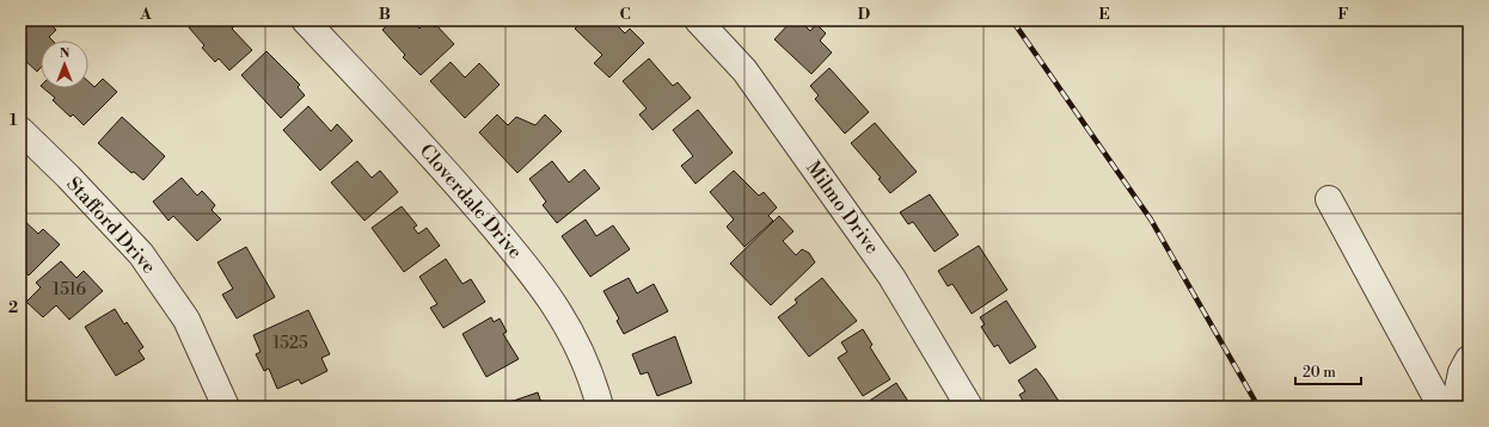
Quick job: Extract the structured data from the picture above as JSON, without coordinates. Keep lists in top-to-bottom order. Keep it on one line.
{"streets":{"street":["Cloverdale Drive","Milmo Drive","Stafford Drive"]},"house_numbers":["1516","1525"],"scale_bar":"20 m","north":"top","grid":{"columns":["A","B","C","D","E","F"],"rows":["1","2"]}}
